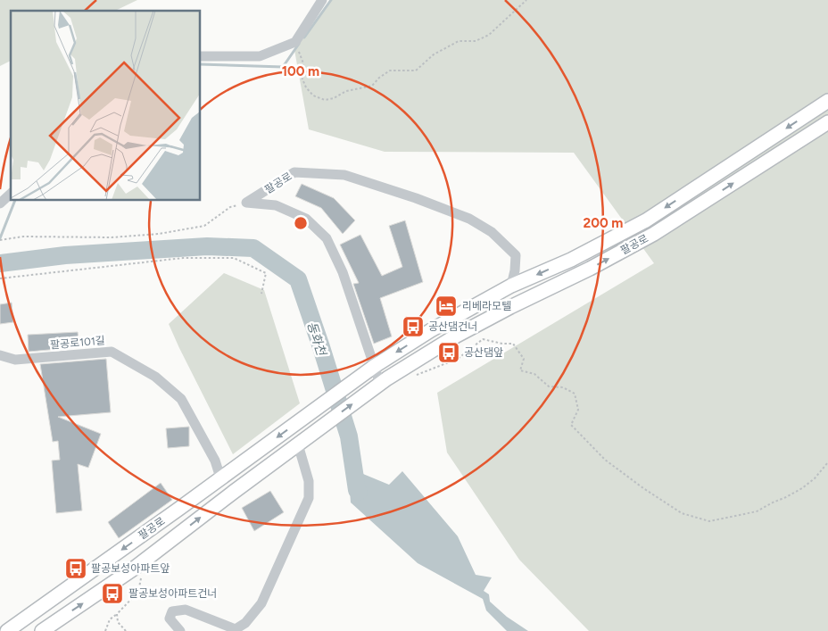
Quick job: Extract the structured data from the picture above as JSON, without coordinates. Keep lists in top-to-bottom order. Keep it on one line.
{"streets":{"main road":["팔공로"],"street":["팔공로101길"]},"crossings":[["팔공로","팔공로101길"]],"water":["동화천"],"places":{"hotel":["리베라모텔"],"bus stop":["공산댐건너","공산댐앞","팔공보성아파트앞","팔공보성아파트건너"]},"rings":["100 m","200 m"]}
